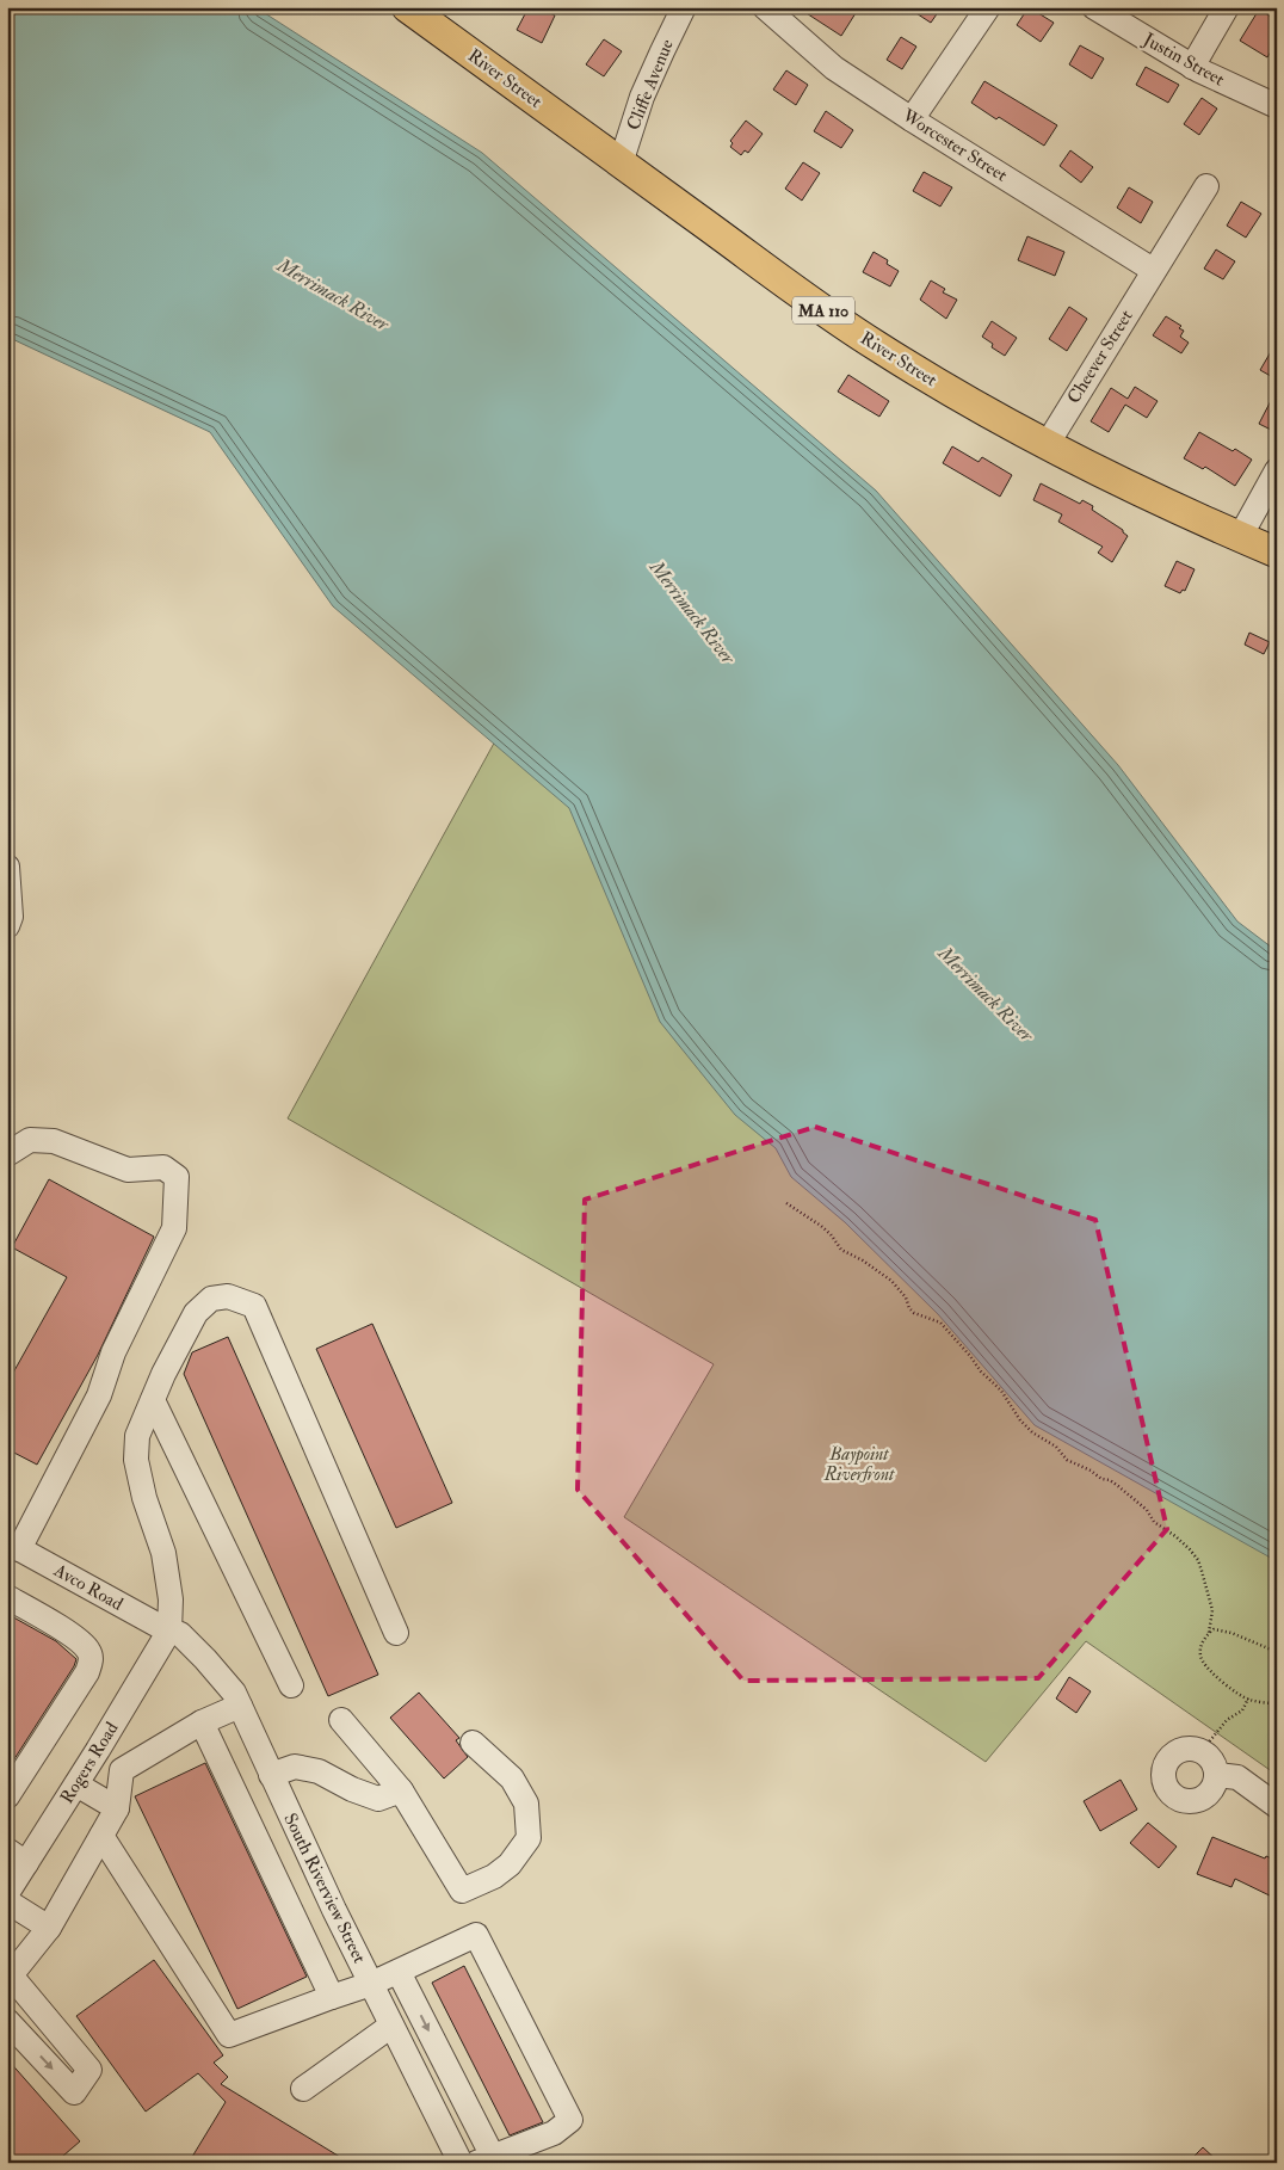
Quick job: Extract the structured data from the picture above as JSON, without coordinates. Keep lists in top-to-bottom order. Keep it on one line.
{"streets":{"main road":["River Street","MA 110"],"street":["Justin Street","Cliffe Avenue","Worcester Street","Cheever Street","Avco Road","Rogers Road","South Riverview Street"]},"crossings":[["River Street","Cliffe Avenue"],["River Street","Cheever Street"],["Worcester Street","Cheever Street"],["Avco Road","Rogers Road"],["Avco Road","South Riverview Street"],["Rogers Road","South Riverview Street"]],"water":["Merrimack River"],"parks":["Baypoint Riverfront"]}
